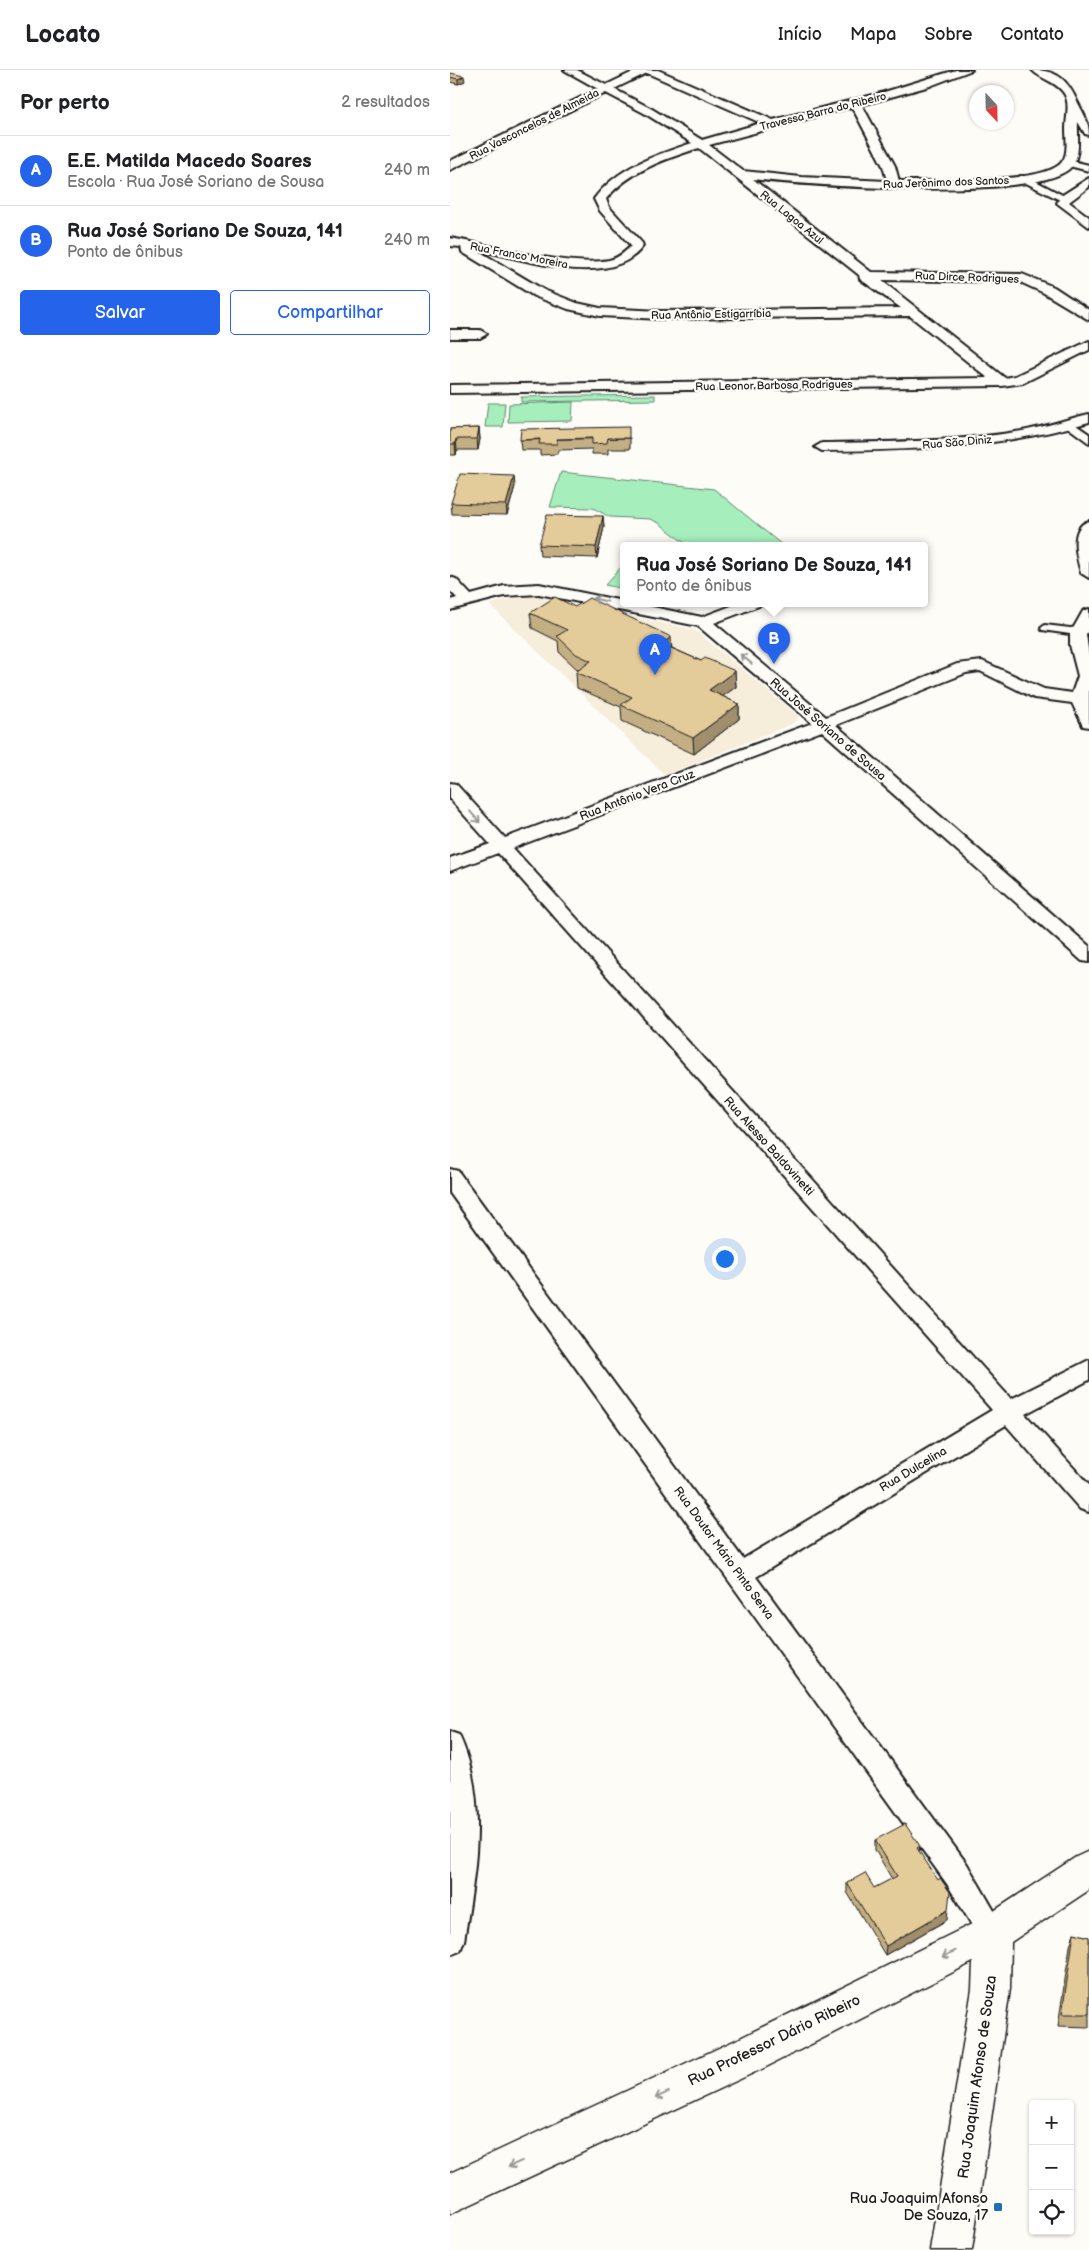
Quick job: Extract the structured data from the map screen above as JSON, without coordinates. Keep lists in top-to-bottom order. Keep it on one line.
{"streets":{"street":["Travessa Barra do Ribeiro","Rua Vasconcelos de Almeida","Rua Jerônimo dos Santos","Rua Lagoa Azul","Rua Franco Moreira","Rua Dirce Rodrigues","Rua Antônio Estigarríbia","Rua Leonor Barbosa Rodrigues","Rua São Diniz","Rua José Soriano de Sousa","Rua Antônio Vera Cruz","Rua Alesso Baldovinetti","Rua Dulcelina","Rua Doutor Mário Pinto Serva","Rua Professor Dário Ribeiro","Rua Joaquim Afonso de Souza"]},"crossings":[["Travessa Barra do Ribeiro","Rua Lagoa Azul"],["Travessa Barra do Ribeiro","Rua Franco Moreira"],["Rua Vasconcelos de Almeida","Rua Lagoa Azul"],["Rua Jerônimo dos Santos","Rua Lagoa Azul"],["Rua Lagoa Azul","Rua Dirce Rodrigues"],["Rua Lagoa Azul","Rua Antônio Estigarríbia"],["Rua Lagoa Azul","Rua Leonor Barbosa Rodrigues"],["Rua Franco Moreira","Rua Antônio Estigarríbia"],["Rua José Soriano de Sousa","Rua Antônio Vera Cruz"],["Rua Antônio Vera Cruz","Rua Alesso Baldovinetti"],["Rua Alesso Baldovinetti","Rua Dulcelina"],["Rua Dulcelina","Rua Doutor Mário Pinto Serva"],["Rua Doutor Mário Pinto Serva","Rua Professor Dário Ribeiro"],["Rua Doutor Mário Pinto Serva","Rua Joaquim Afonso de Souza"],["Rua Professor Dário Ribeiro","Rua Joaquim Afonso de Souza"]],"one_way":["Rua José Soriano de Sousa","Rua Professor Dário Ribeiro"],"places":{"transit":["Rua Joaquim Afonso De Souza, 17"]},"north":"bottom","page":{"header":"Locato","nav":["Início","Mapa","Sobre","Contato"],"heading":["Por perto","2 resultados"],"list":[{"mark":"A","name":"E.E. Matilda Macedo Soares","note":"Escola · Rua José Soriano de Sousa","value":"240 m"},{"mark":"B","name":"Rua José Soriano De Souza, 141","note":"Ponto de ônibus","value":"240 m"}],"buttons":["Salvar","Compartilhar"],"popup":["Rua José Soriano De Souza, 141","Ponto de ônibus"],"pins":["B","A"],"map_buttons":["+","−"]}}
